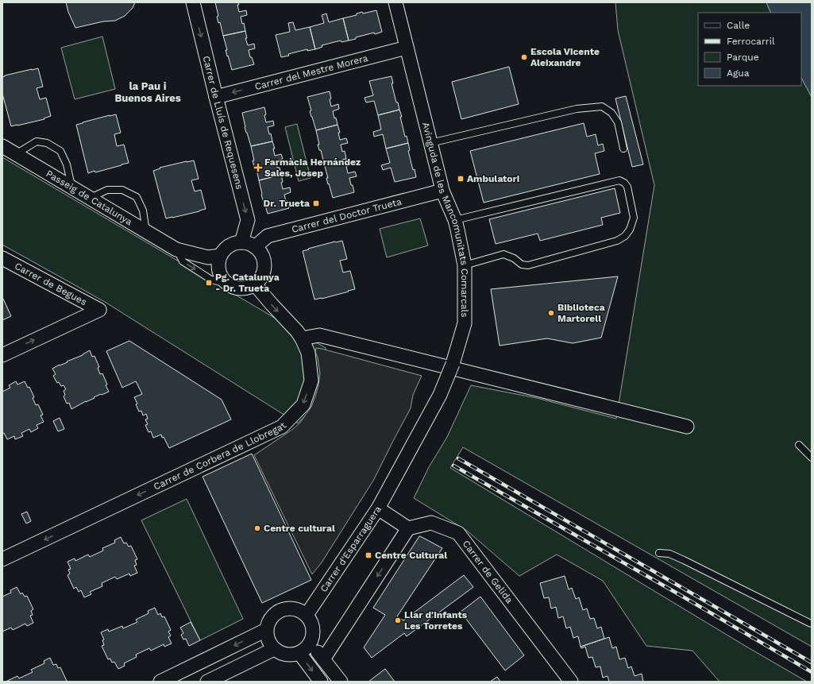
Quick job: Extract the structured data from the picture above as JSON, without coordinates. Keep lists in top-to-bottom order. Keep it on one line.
{"streets":{"street":["Carrer del Mestre Morera","Carrer de Lluís de Requesens","Passeig de Catalunya","Carrer del Doctor Trueta","Avinguda de les Mancomunitats Comarcals","Carrer de Begues","Carrer de Corbera de Llobregat","Carrer d'Esparraguera","Carrer de Gelida"]},"crossings":[["Carrer del Mestre Morera","Carrer de Lluís de Requesens"],["Carrer del Mestre Morera","Avinguda de les Mancomunitats Comarcals"],["Carrer de Lluís de Requesens","Passeig de Catalunya"],["Carrer de Lluís de Requesens","Carrer del Doctor Trueta"],["Carrer de Lluís de Requesens","Carrer de Corbera de Llobregat"],["Passeig de Catalunya","Carrer del Doctor Trueta"],["Passeig de Catalunya","Carrer de Corbera de Llobregat"],["Carrer del Doctor Trueta","Avinguda de les Mancomunitats Comarcals"],["Carrer del Doctor Trueta","Carrer de Corbera de Llobregat"],["Avinguda de les Mancomunitats Comarcals","Carrer d'Esparraguera"]],"one_way":["Carrer del Mestre Morera","Carrer de Lluís de Requesens"],"districts":["la Pau i Buenos Aires"],"places":{"other":["Escola Vicente Aleixandre","Biblioteca Martorell","Centre cultural","Llar d'infants Les Torretes"],"health":["Farmàcia Hernández Sales, Josep"],"transit":["Ambulatori","Dr. Trueta","Pg. Catalunya - Dr. Trueta","Centre Cultural"]},"legend":["Calle","Ferrocarril","Parque","Agua"]}
